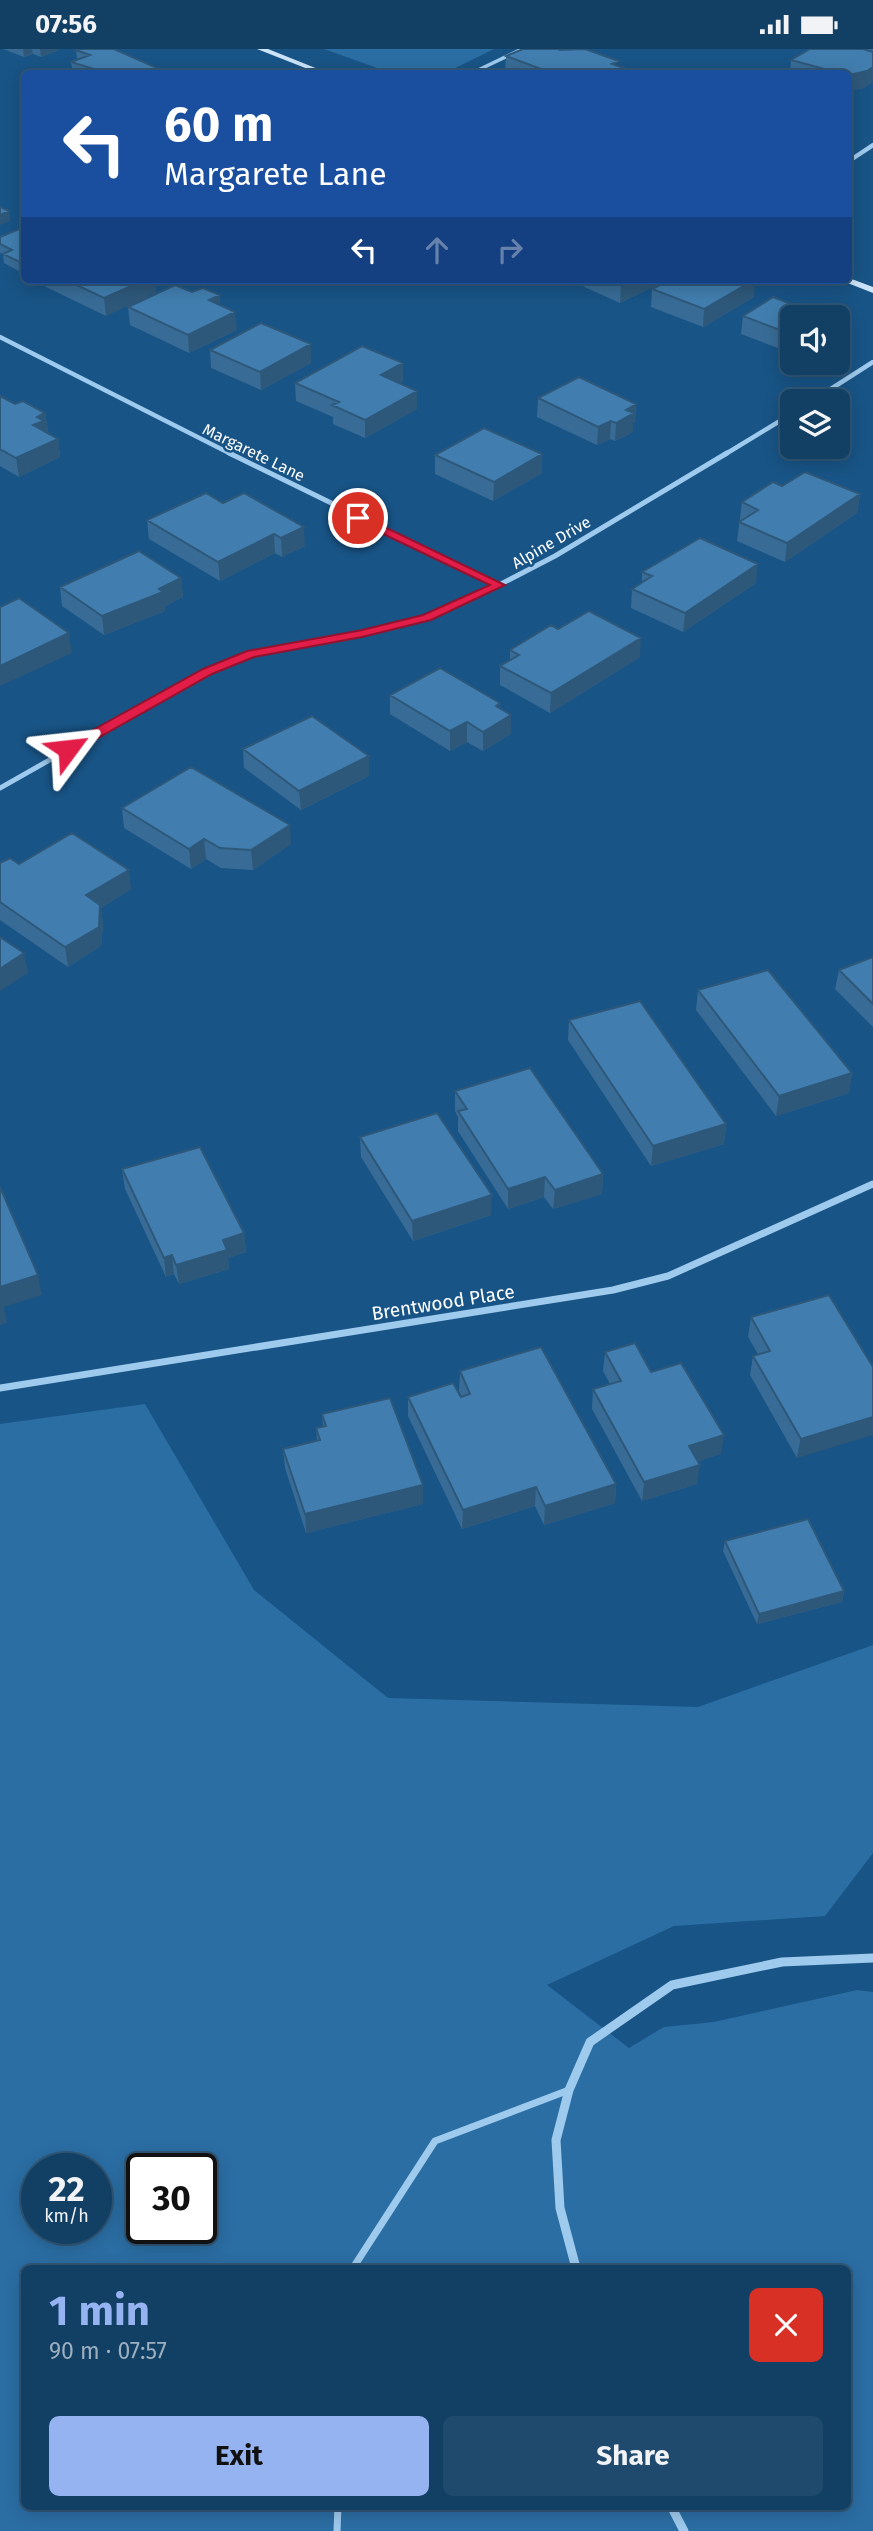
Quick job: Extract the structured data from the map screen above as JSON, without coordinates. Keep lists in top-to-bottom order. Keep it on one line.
{"streets":{"street":["Margarete Lane","Alpine Drive","Brentwood Place"]},"crossings":[["Margarete Lane","Alpine Drive"]],"page":{"status":"07:56","turn":["60 m","Margarete Lane"],"speed":"22 km/h","limit":"30","heading":["1 min","90 m · 07:57"],"buttons":["Exit","Share"]}}
